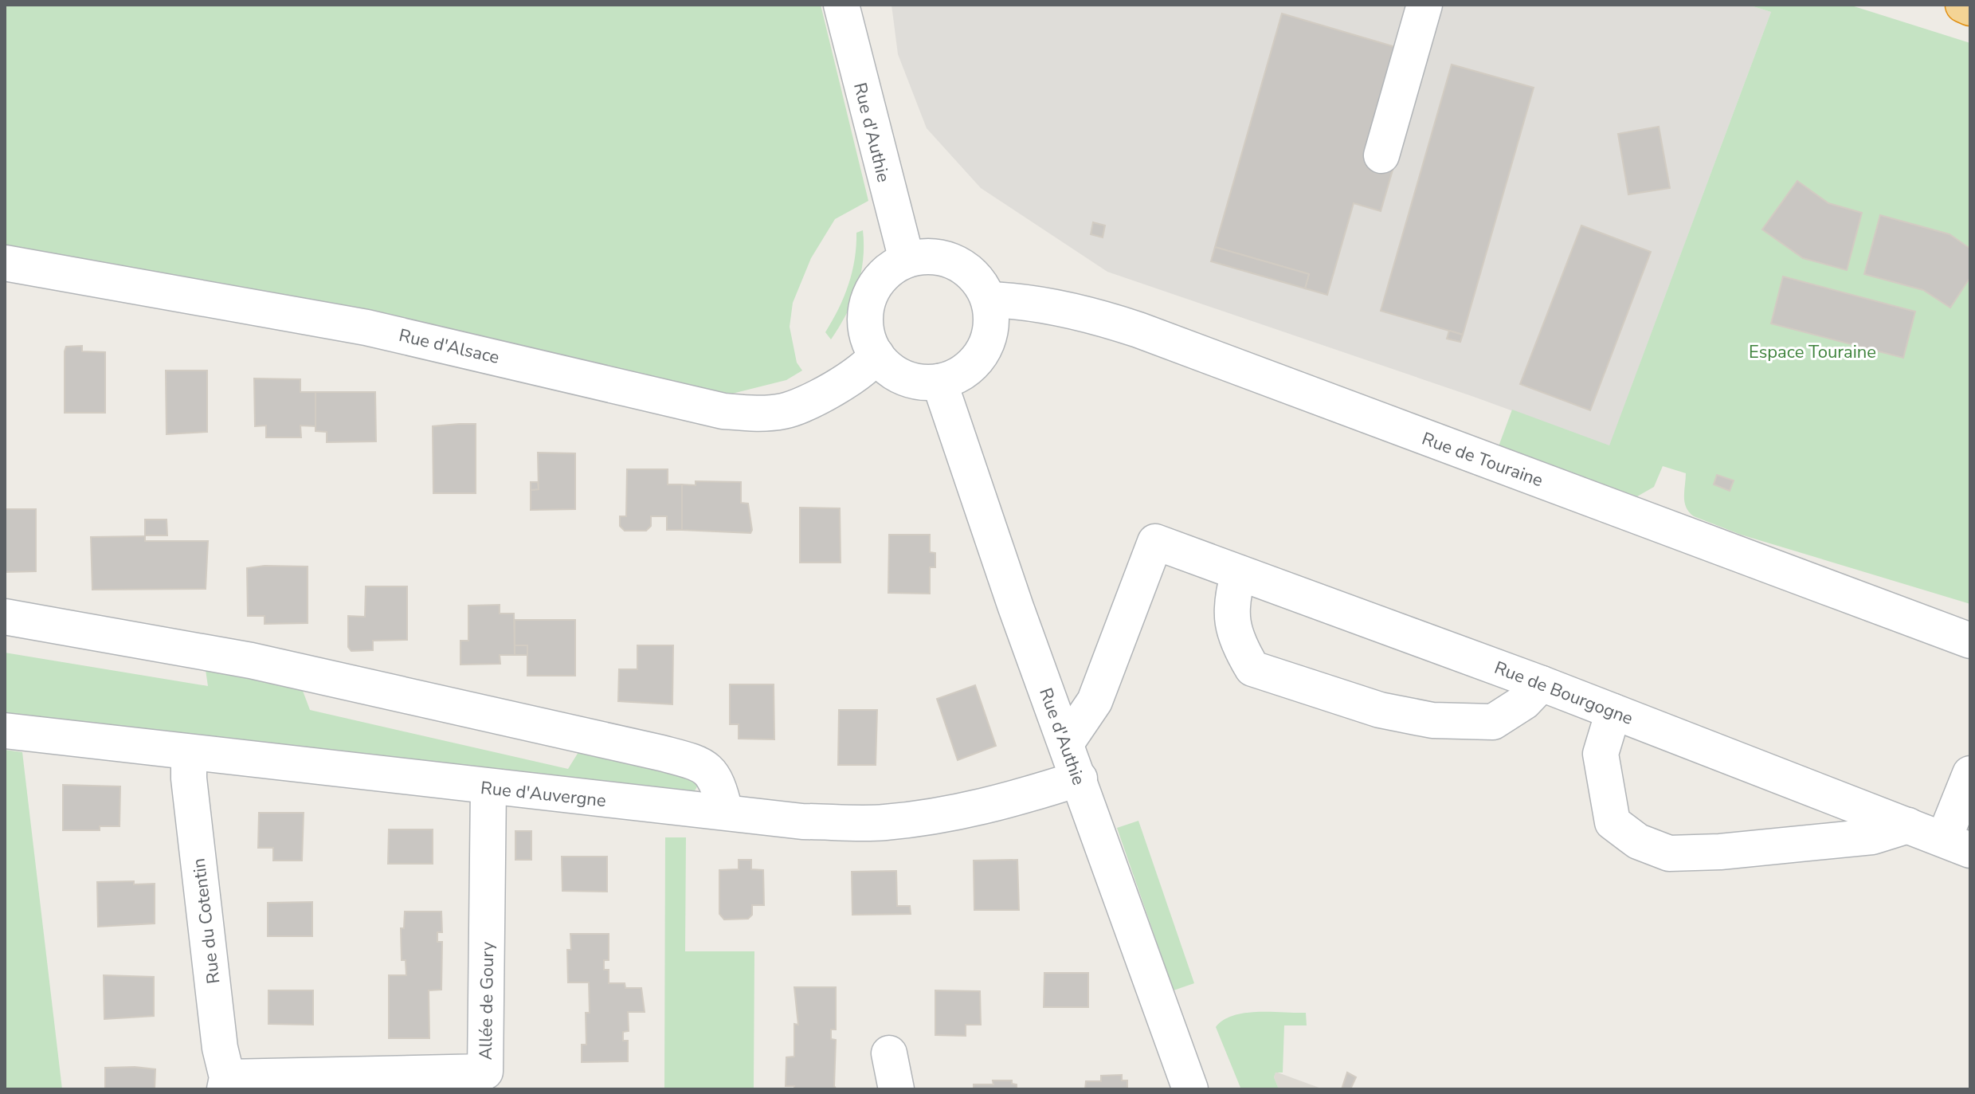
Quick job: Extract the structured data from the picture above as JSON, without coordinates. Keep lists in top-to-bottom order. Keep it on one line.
{"streets":{"street":["Rue d'Authie","Rue d'Alsace","Rue de Touraine","Rue de Bourgogne","Rue d'Auvergne","Rue du Cotentin","Allée de Goury"]},"crossings":[["Rue d'Authie","Rue d'Alsace"],["Rue d'Authie","Rue de Touraine"],["Rue d'Authie","Rue de Bourgogne"],["Rue d'Authie","Rue d'Auvergne"],["Rue d'Alsace","Rue de Touraine"],["Rue d'Auvergne","Rue du Cotentin"],["Rue d'Auvergne","Allée de Goury"],["Rue du Cotentin","Allée de Goury"]],"parks":["Espace Touraine"]}
